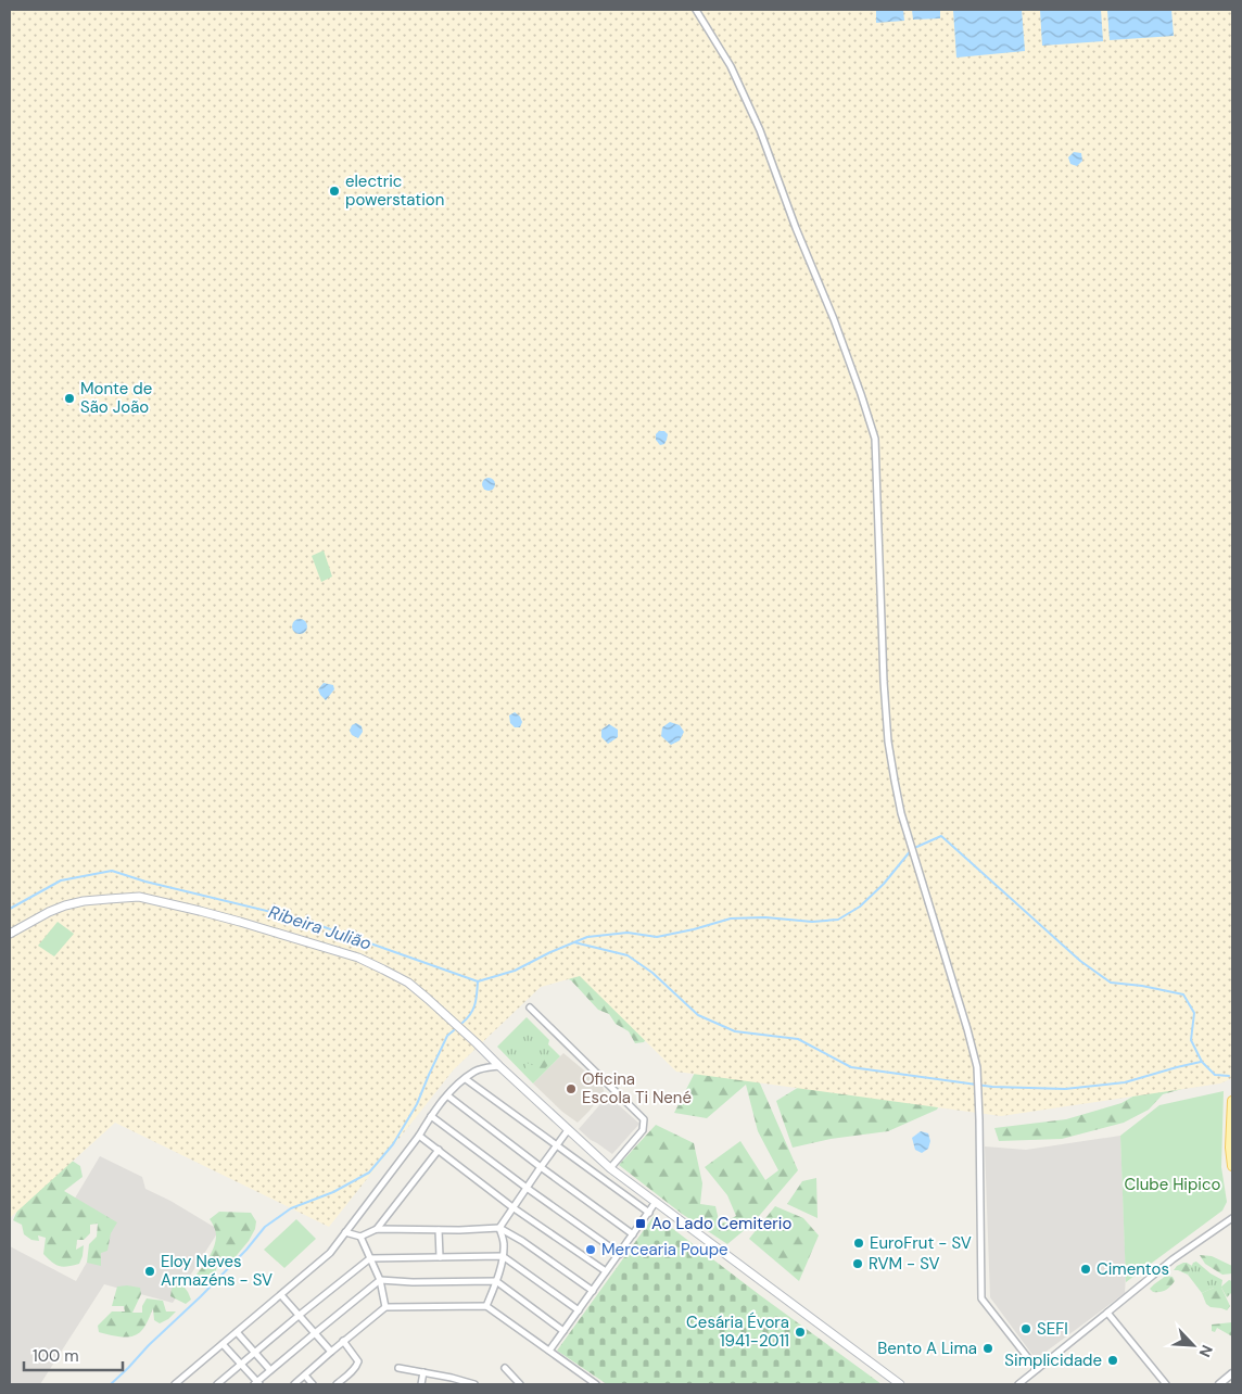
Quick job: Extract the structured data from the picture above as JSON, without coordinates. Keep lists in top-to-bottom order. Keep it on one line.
{"water":["Ribeira Julião"],"parks":["Clube Hipico"],"places":{"other":["electric powerstation","Monte de São João","Oficina Escola Ti Nené","EuroFrut - SV","Mercearia Poupe","RVM - SV","Cimentos","Eloy Neves Armazéns - SV","SEFI","Cesária Évora 1941-2011","Bento A Lima","Simplicidade"],"transit":["Ao Lado Cemiterio"]},"scale_bar":"100 m","north":"bottom right"}
